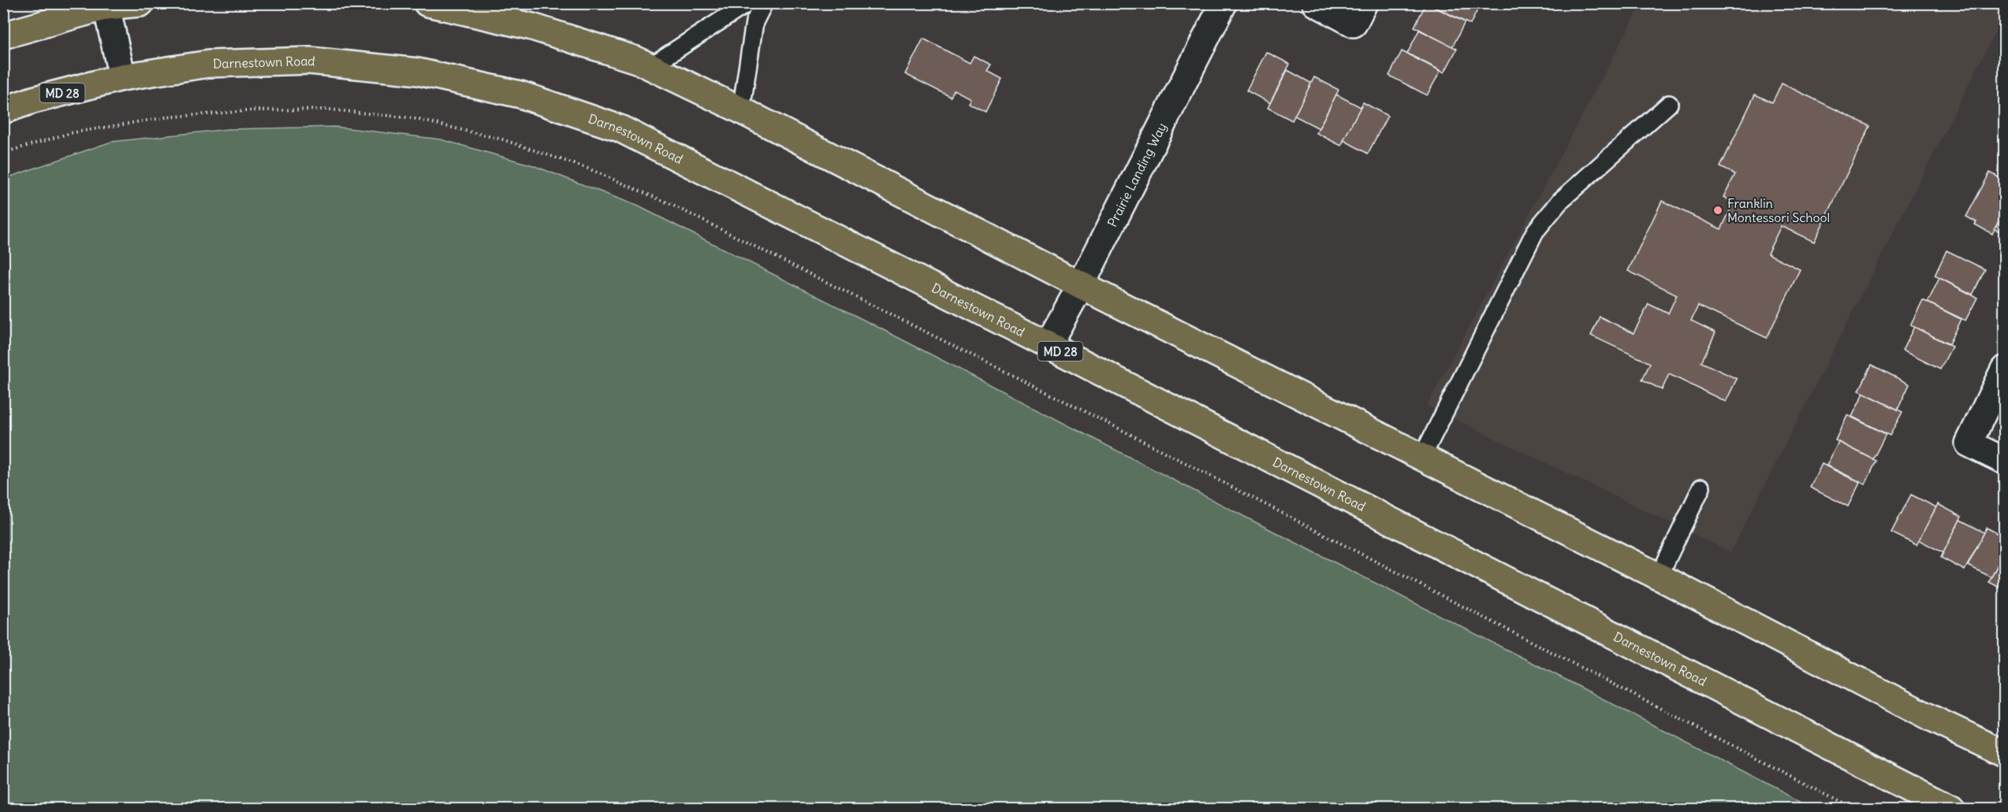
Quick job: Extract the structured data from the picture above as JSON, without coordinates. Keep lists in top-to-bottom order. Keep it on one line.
{"streets":{"main road":["Darnestown Road","MD 28"],"street":["Prairie Landing Way"]},"crossings":[["Darnestown Road","MD 28"],["Darnestown Road","Prairie Landing Way"]],"places":["Franklin Montessori School"]}
